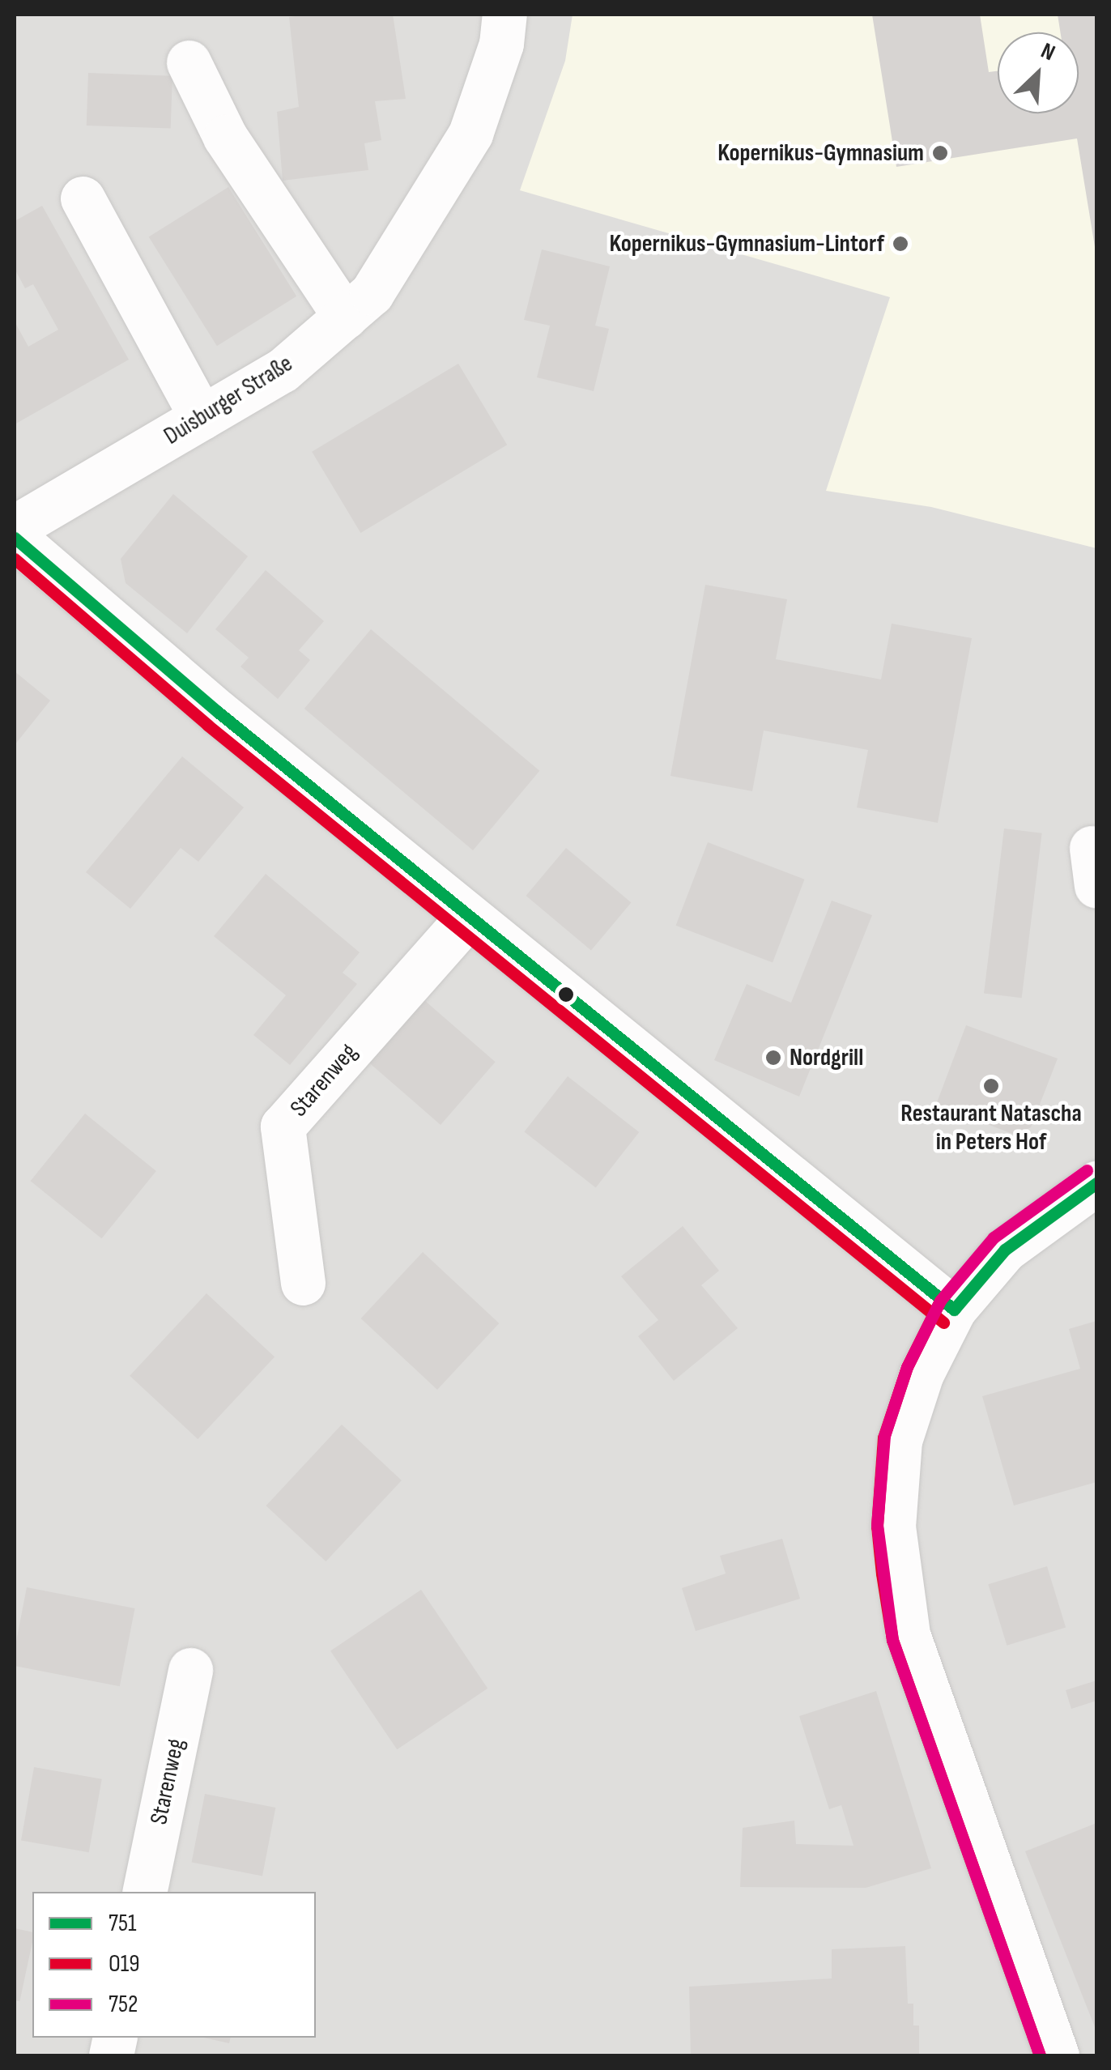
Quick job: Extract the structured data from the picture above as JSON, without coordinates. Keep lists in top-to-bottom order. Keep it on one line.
{"streets":{"street":["Duisburger Straße","Starenweg"]},"places":["Kopernikus-Gymnasium","Kopernikus-Gymnasium-Lintorf","Nordgrill","Restaurant Natascha in Peters Hof"],"lines":["transit line 751","transit line O19","transit line 752"],"legend":["751","O19","752"],"north":"top right"}
